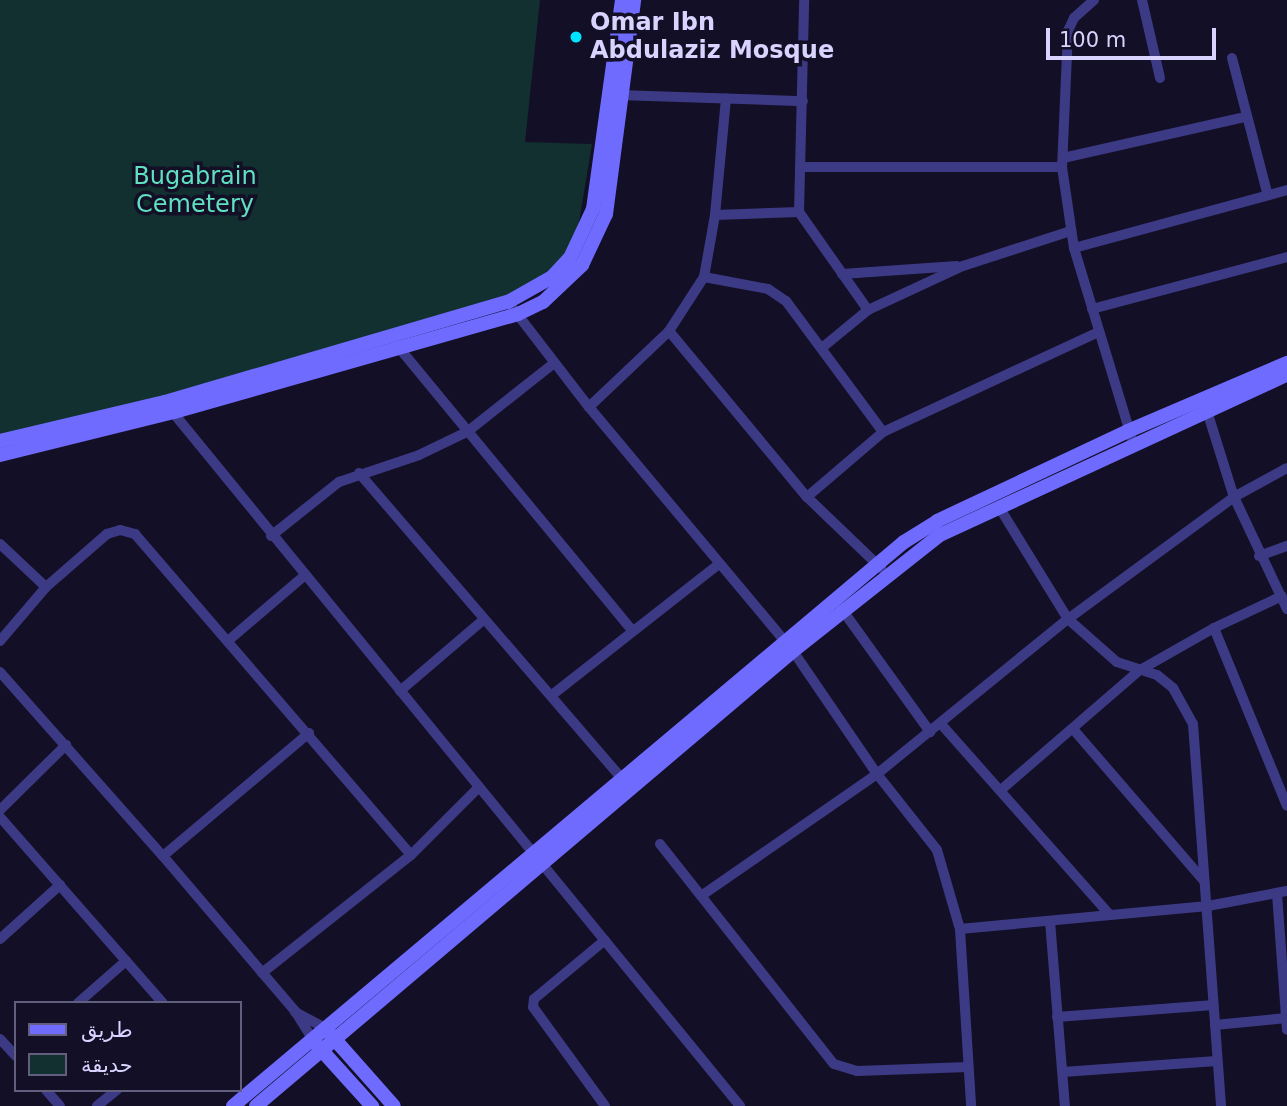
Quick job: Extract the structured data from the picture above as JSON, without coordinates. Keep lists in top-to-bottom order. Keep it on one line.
{"parks":["Bugabrain Cemetery"],"places":["Omar Ibn Abdulaziz Mosque"],"legend":["طريق","حديقة"],"scale_bar":"100 m"}
